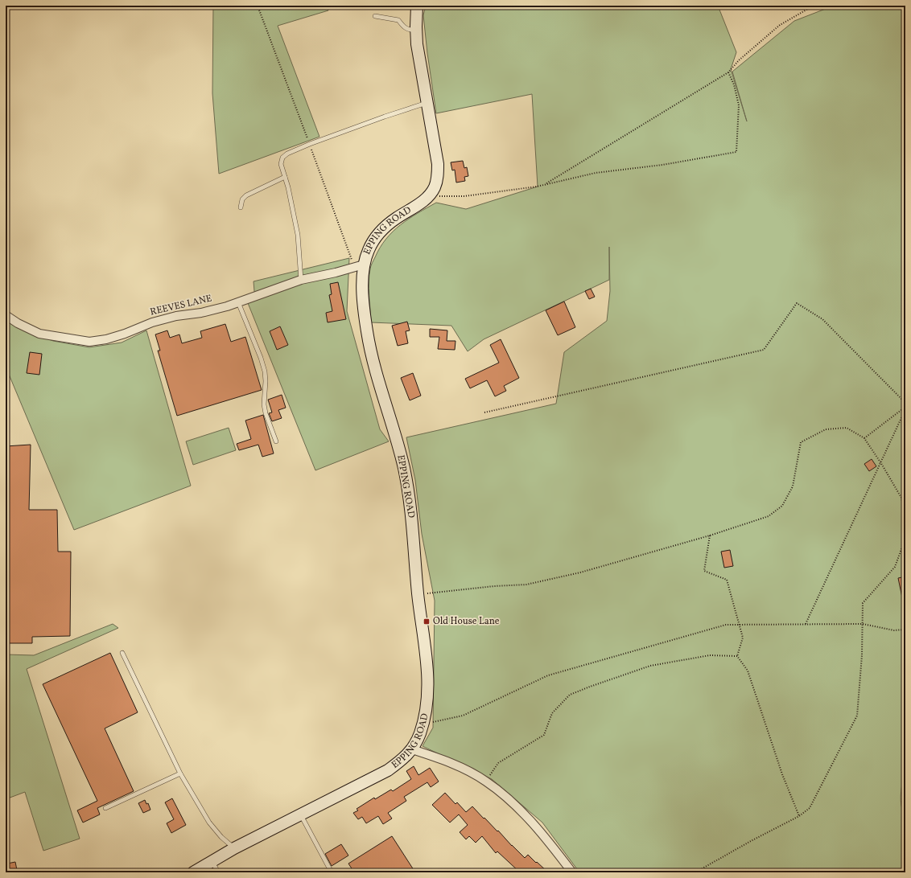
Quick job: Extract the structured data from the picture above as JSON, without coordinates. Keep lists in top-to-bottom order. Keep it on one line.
{"streets":{"main road":["EPPING ROAD"],"street":["REEVES LANE"]},"crossings":[["EPPING ROAD","REEVES LANE"]],"places":{"transit":["Old House Lane"]}}
